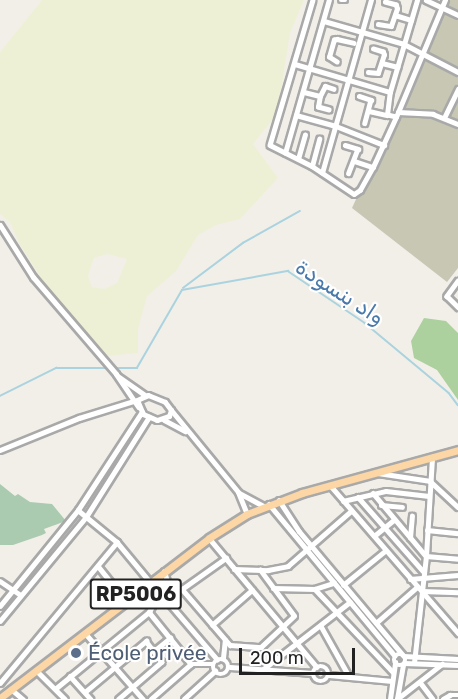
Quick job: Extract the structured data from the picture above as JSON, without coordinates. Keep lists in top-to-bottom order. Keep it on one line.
{"streets":{"main road":["RP5006"]},"water":["واد بنسودة"],"places":["École privée"],"scale_bar":"200 m"}
